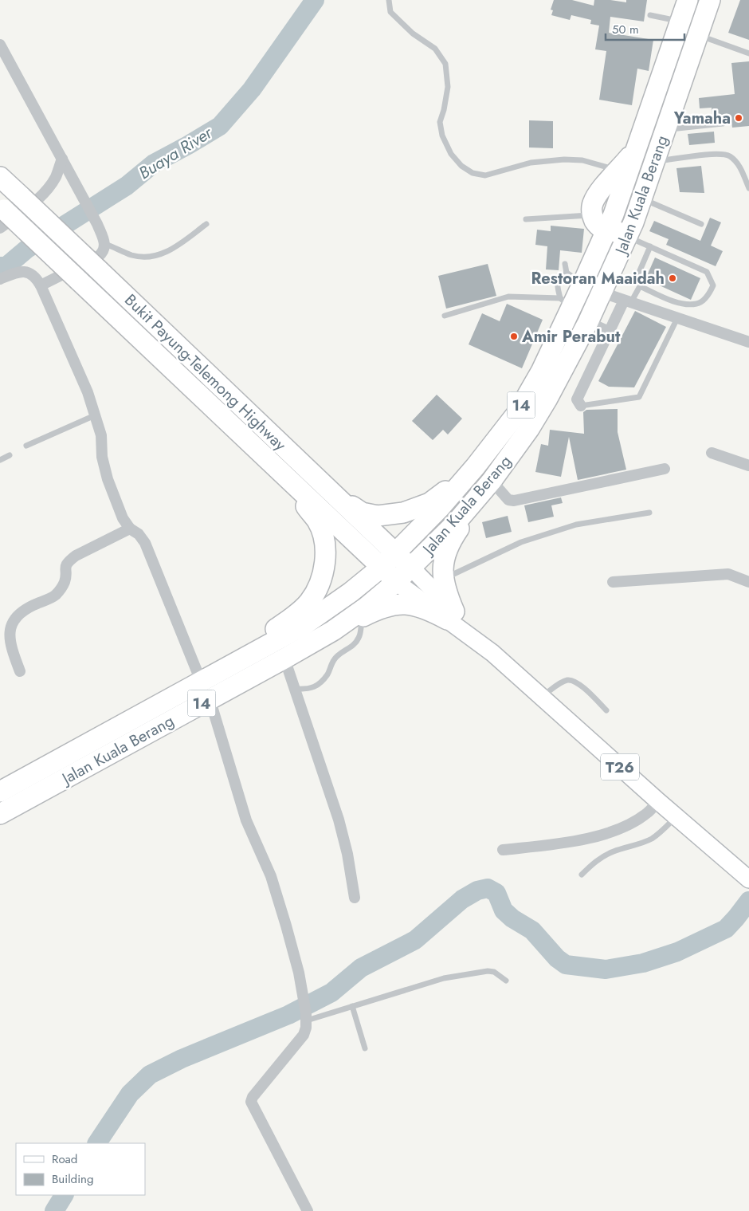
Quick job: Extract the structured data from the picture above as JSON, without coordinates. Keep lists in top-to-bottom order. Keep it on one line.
{"streets":{"highway":["Jalan Kuala Berang","Bukit Payung-Telemong Highway","14"],"main road":["T26"]},"crossings":[["Jalan Kuala Berang","Bukit Payung-Telemong Highway"]],"water":["Buaya River"],"places":["Yamaha","Restoran Maaidah","Amir Perabut"],"legend":["Road","Building"],"scale_bar":"50 m"}
